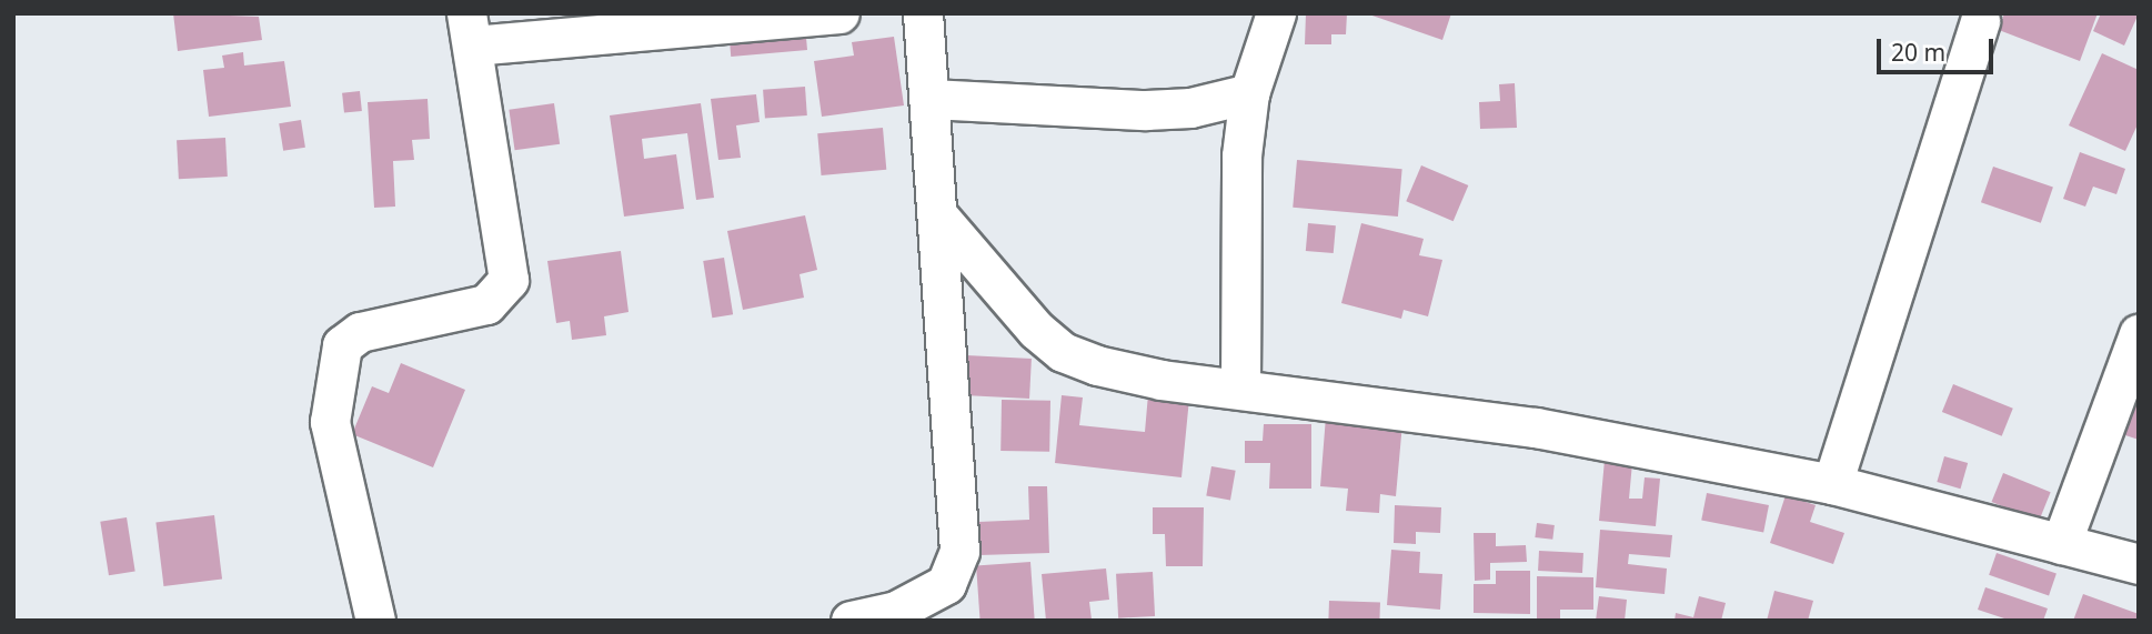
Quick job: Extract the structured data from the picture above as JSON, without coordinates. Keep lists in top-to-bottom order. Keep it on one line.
{"scale_bar":"20 m"}
